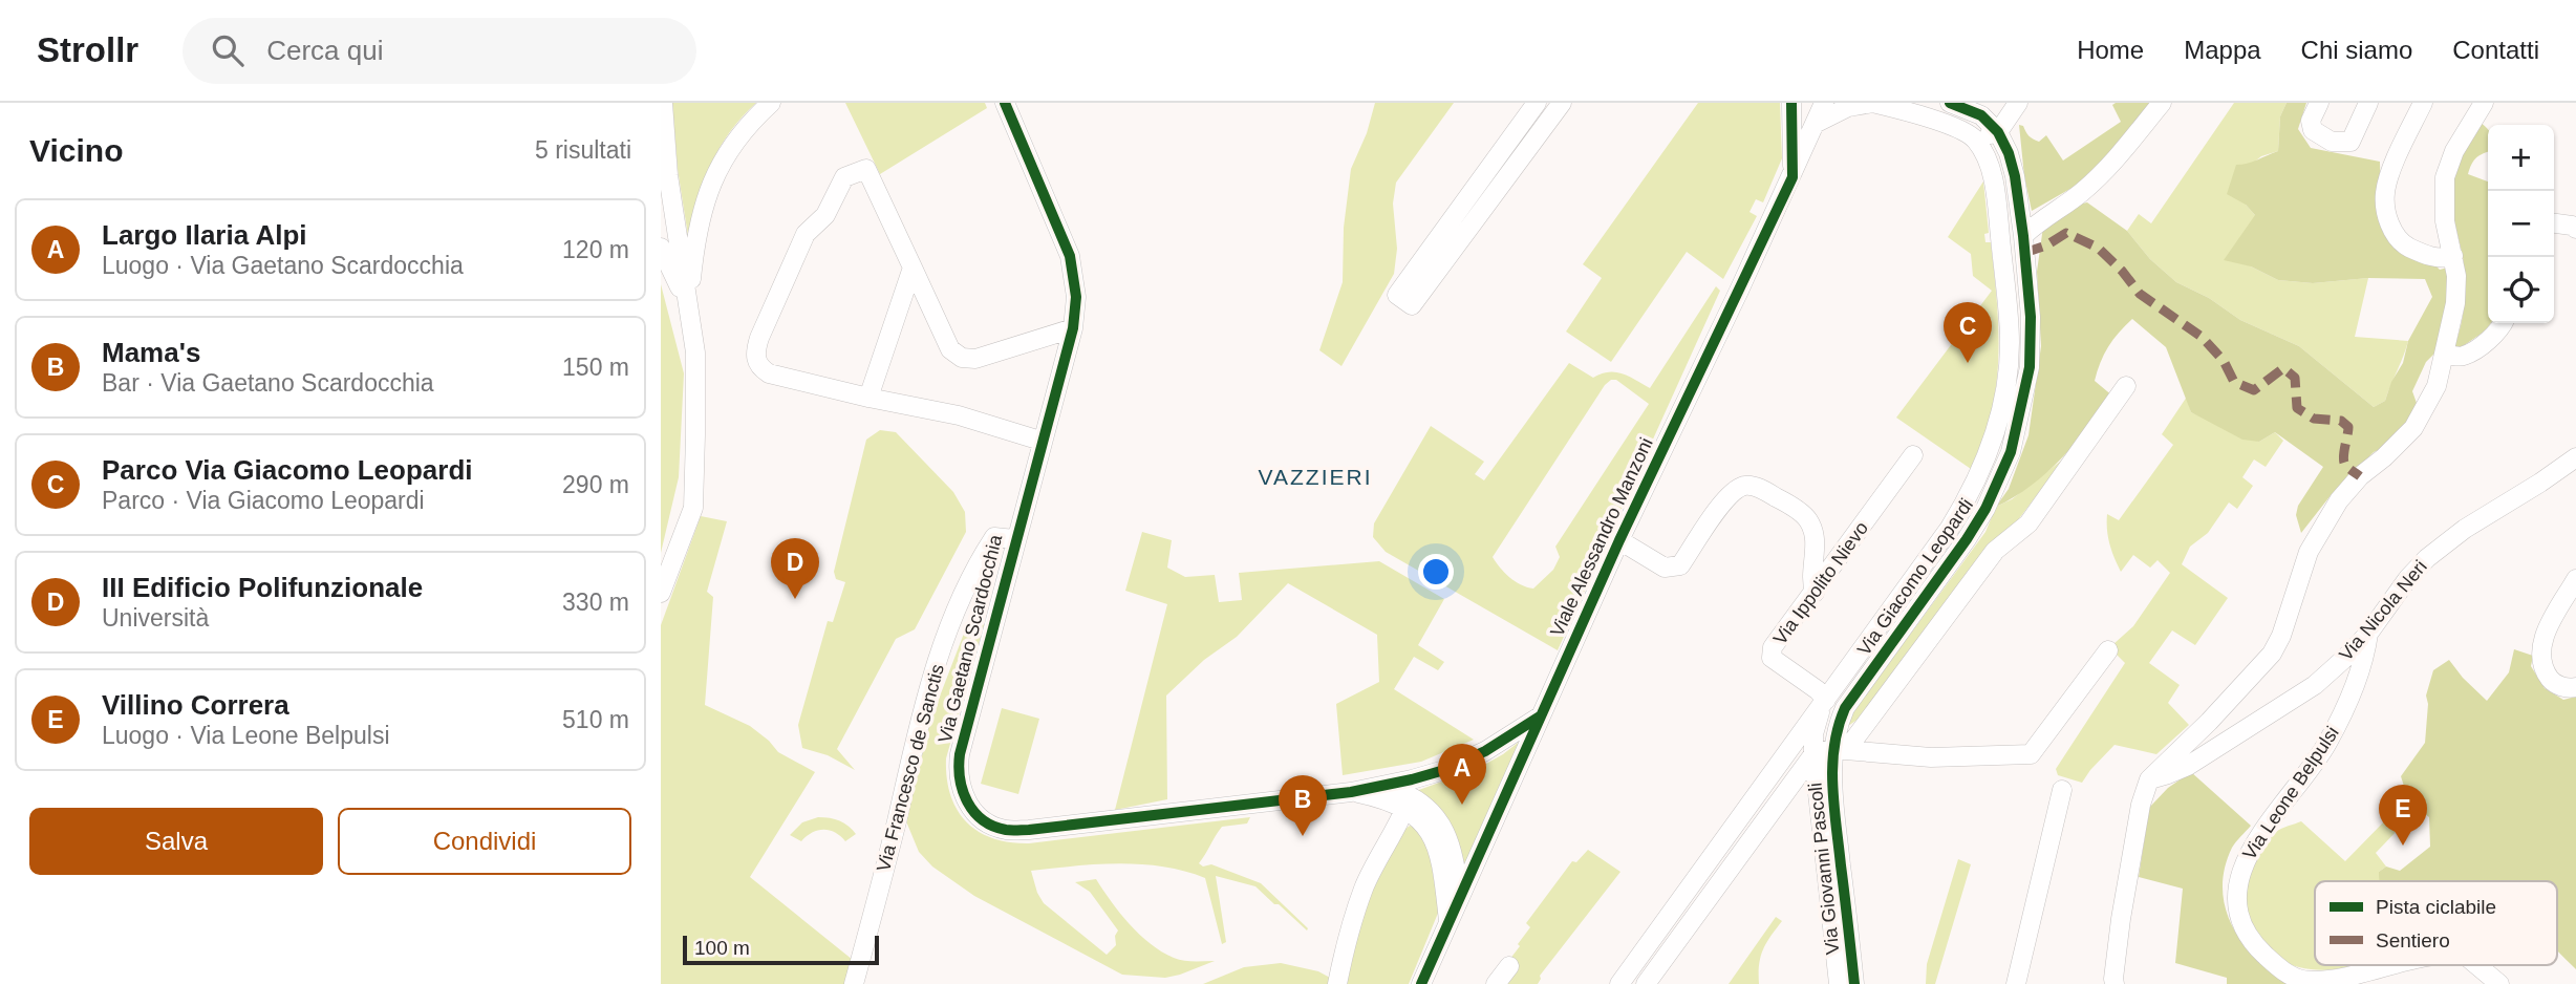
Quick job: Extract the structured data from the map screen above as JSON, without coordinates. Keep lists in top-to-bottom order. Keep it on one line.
{"streets":{"street":["Viale Alessandro Manzoni","Via Giacomo Leopardi","Via Ippolito Nievo","Via Nicola Neri","Via Gaetano Scardocchia","Via Francesco de Sanctis","Via Leone Belpulsi","Via Giovanni Pascoli"]},"crossings":[["Viale Alessandro Manzoni","Via Gaetano Scardocchia"],["Via Giacomo Leopardi","Via Ippolito Nievo"],["Via Giacomo Leopardi","Via Giovanni Pascoli"],["Via Nicola Neri","Via Leone Belpulsi"],["Via Gaetano Scardocchia","Via Francesco de Sanctis"]],"districts":["VAZZIERI"],"legend":["Pista ciclabile","Sentiero"],"scale_bar":"100 m","page":{"header":"Strollr","search":"Cerca qui","nav":["Home","Mappa","Chi siamo","Contatti"],"heading":["Vicino","5 risultati"],"map_buttons":["+","−"],"list":[{"mark":"A","name":"Largo Ilaria Alpi","note":"Luogo · Via Gaetano Scardocchia","value":"120 m"},{"mark":"B","name":"Mama's","note":"Bar · Via Gaetano Scardocchia","value":"150 m"},{"mark":"C","name":"Parco Via Giacomo Leopardi","note":"Parco · Via Giacomo Leopardi","value":"290 m"},{"mark":"D","name":"III Edificio Polifunzionale","note":"Università","value":"330 m"},{"mark":"E","name":"Villino Correra","note":"Luogo · Via Leone Belpulsi","value":"510 m"}],"pins":["C","D","A","B","E"],"buttons":["Salva","Condividi"],"scale":"100 m"}}
